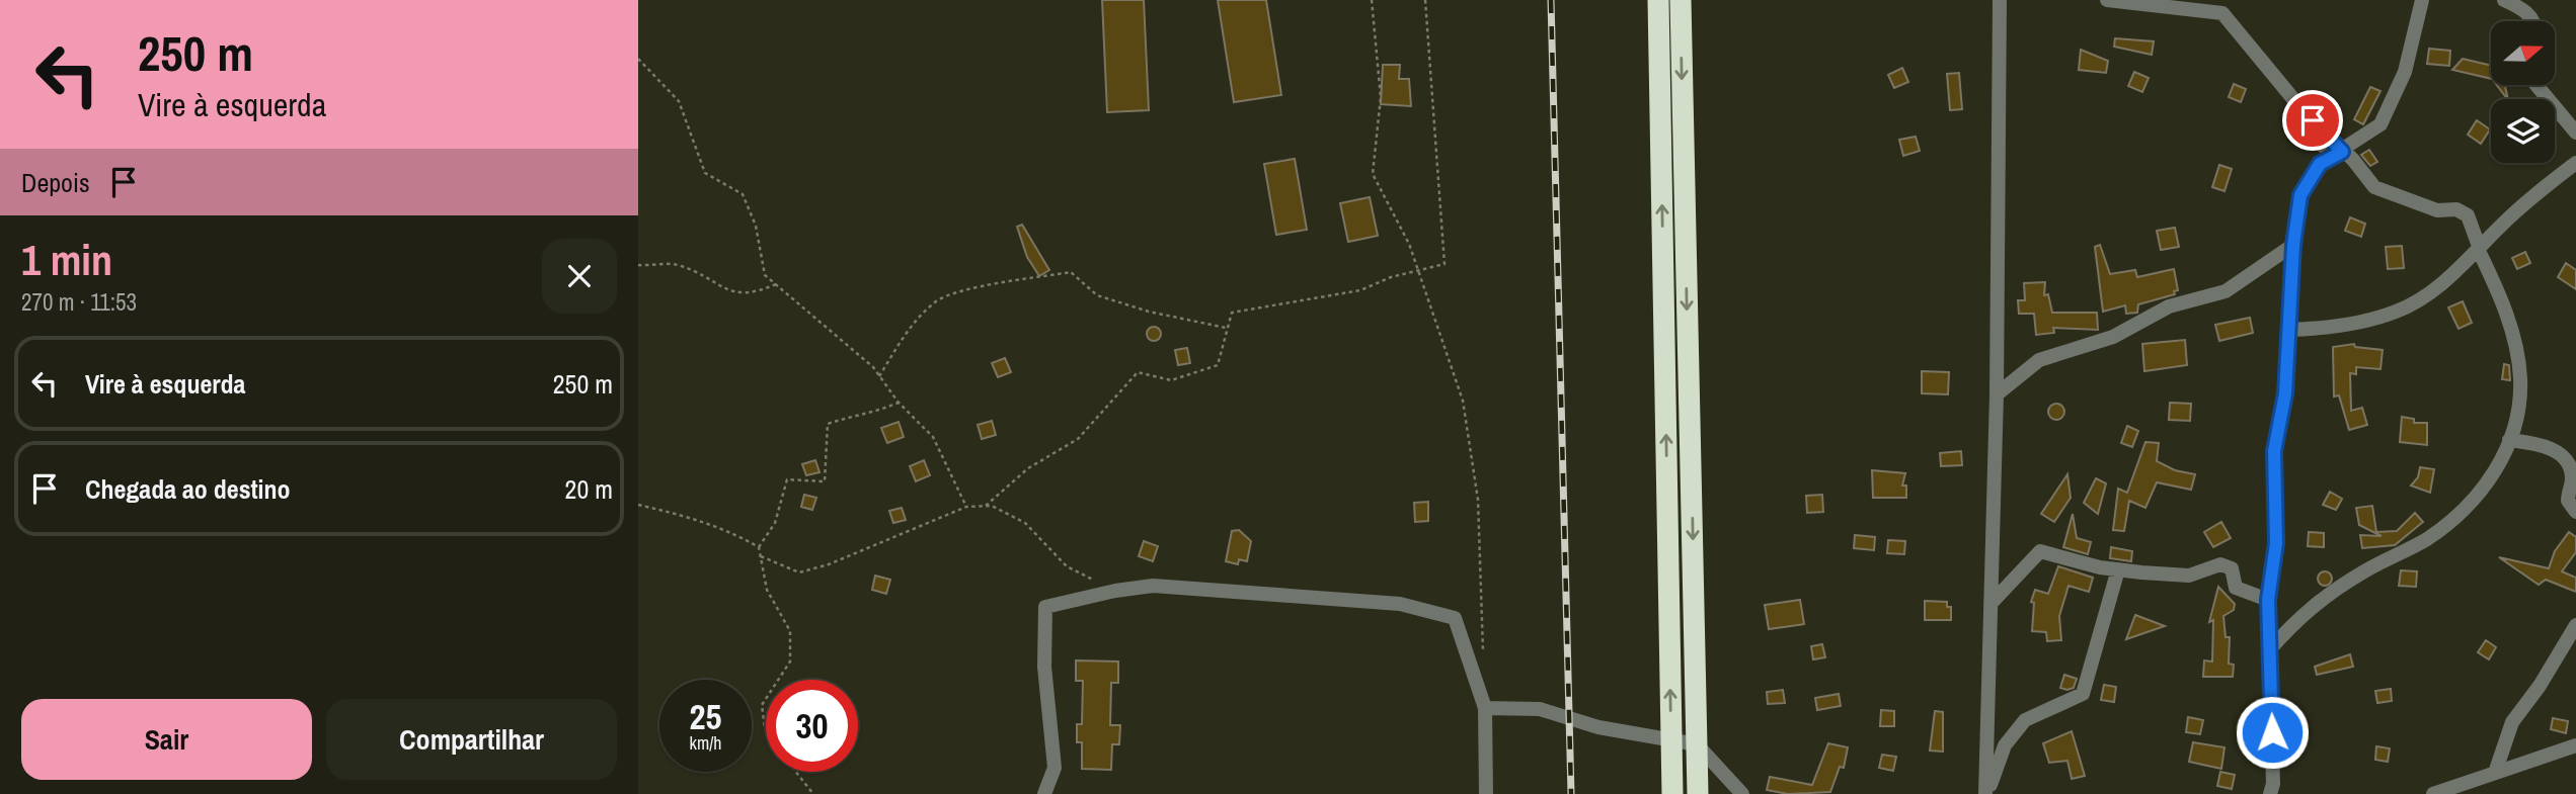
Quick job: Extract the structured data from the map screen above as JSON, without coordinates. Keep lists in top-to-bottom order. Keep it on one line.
{"north":"right","page":{"turn":["250 m","Vire à esquerda"],"then":"Depois","heading":["1 min","270 m · 11:53"],"list":[{"name":"Vire à esquerda","value":"250 m"},{"name":"Chegada ao destino","value":"20 m"}],"speed":"25 km/h","limit":"30","buttons":["Sair","Compartilhar"]}}
